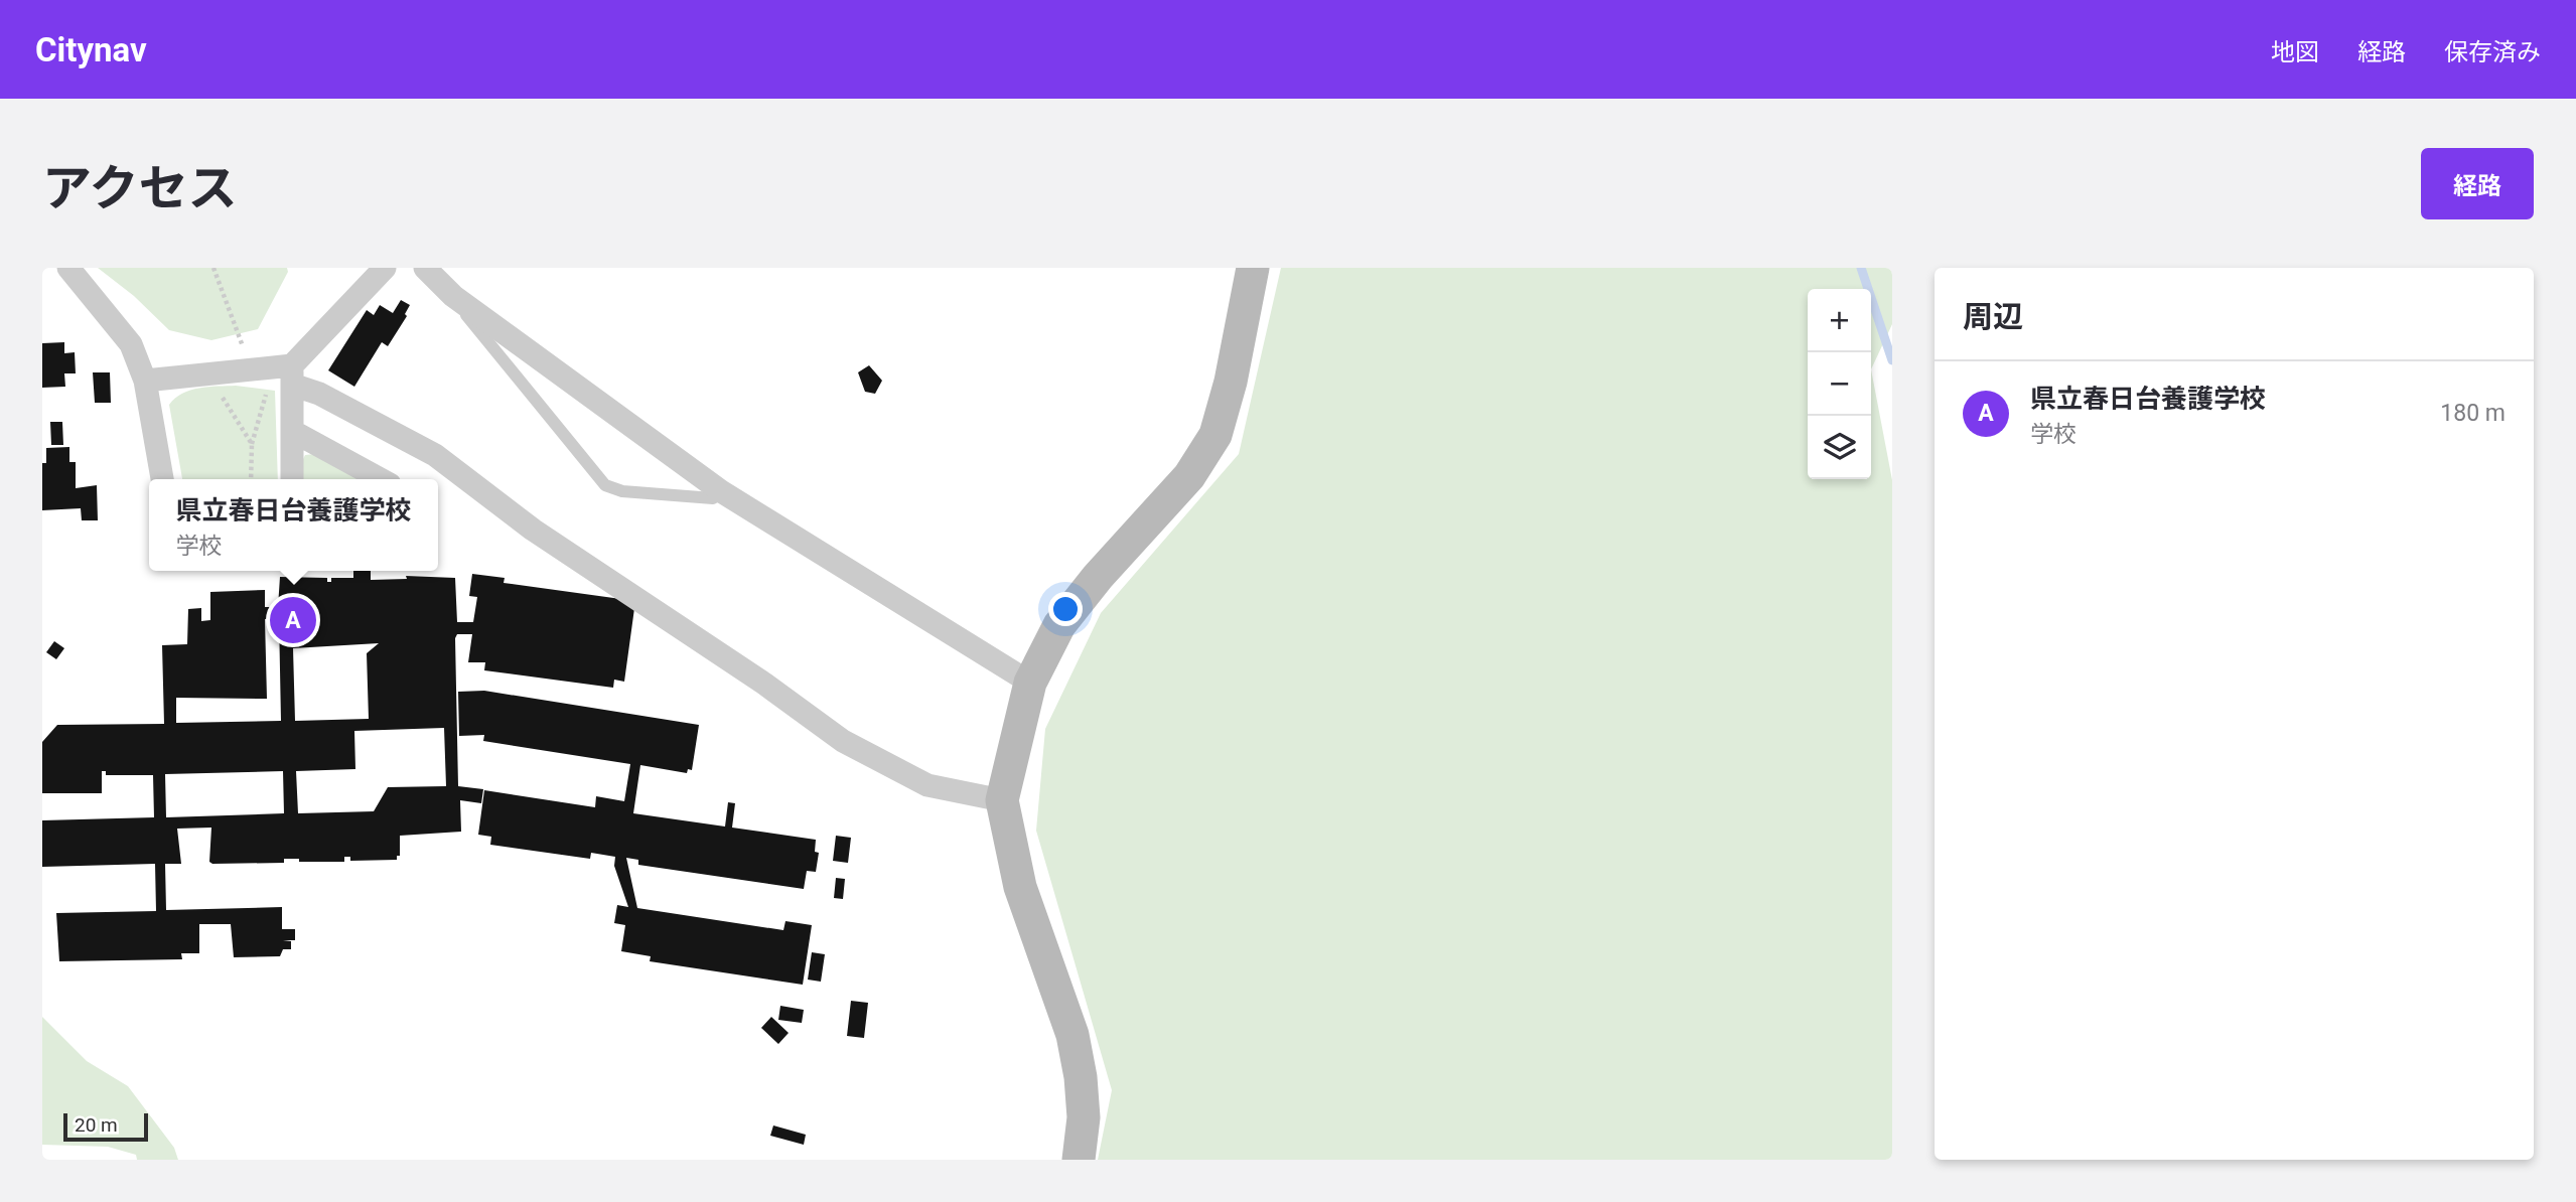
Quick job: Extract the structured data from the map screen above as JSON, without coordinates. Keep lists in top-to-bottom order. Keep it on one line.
{"scale_bar":"20 m","page":{"header":"Citynav","nav":["地図","経路","保存済み"],"title":"アクセス","buttons":"経路","heading":"周辺","map_buttons":["+","−"],"list":[{"mark":"A","name":"県立春日台養護学校","note":"学校","value":"180 m"}],"popup":["県立春日台養護学校","学校"],"pins":"A","scale":"20 m"}}
